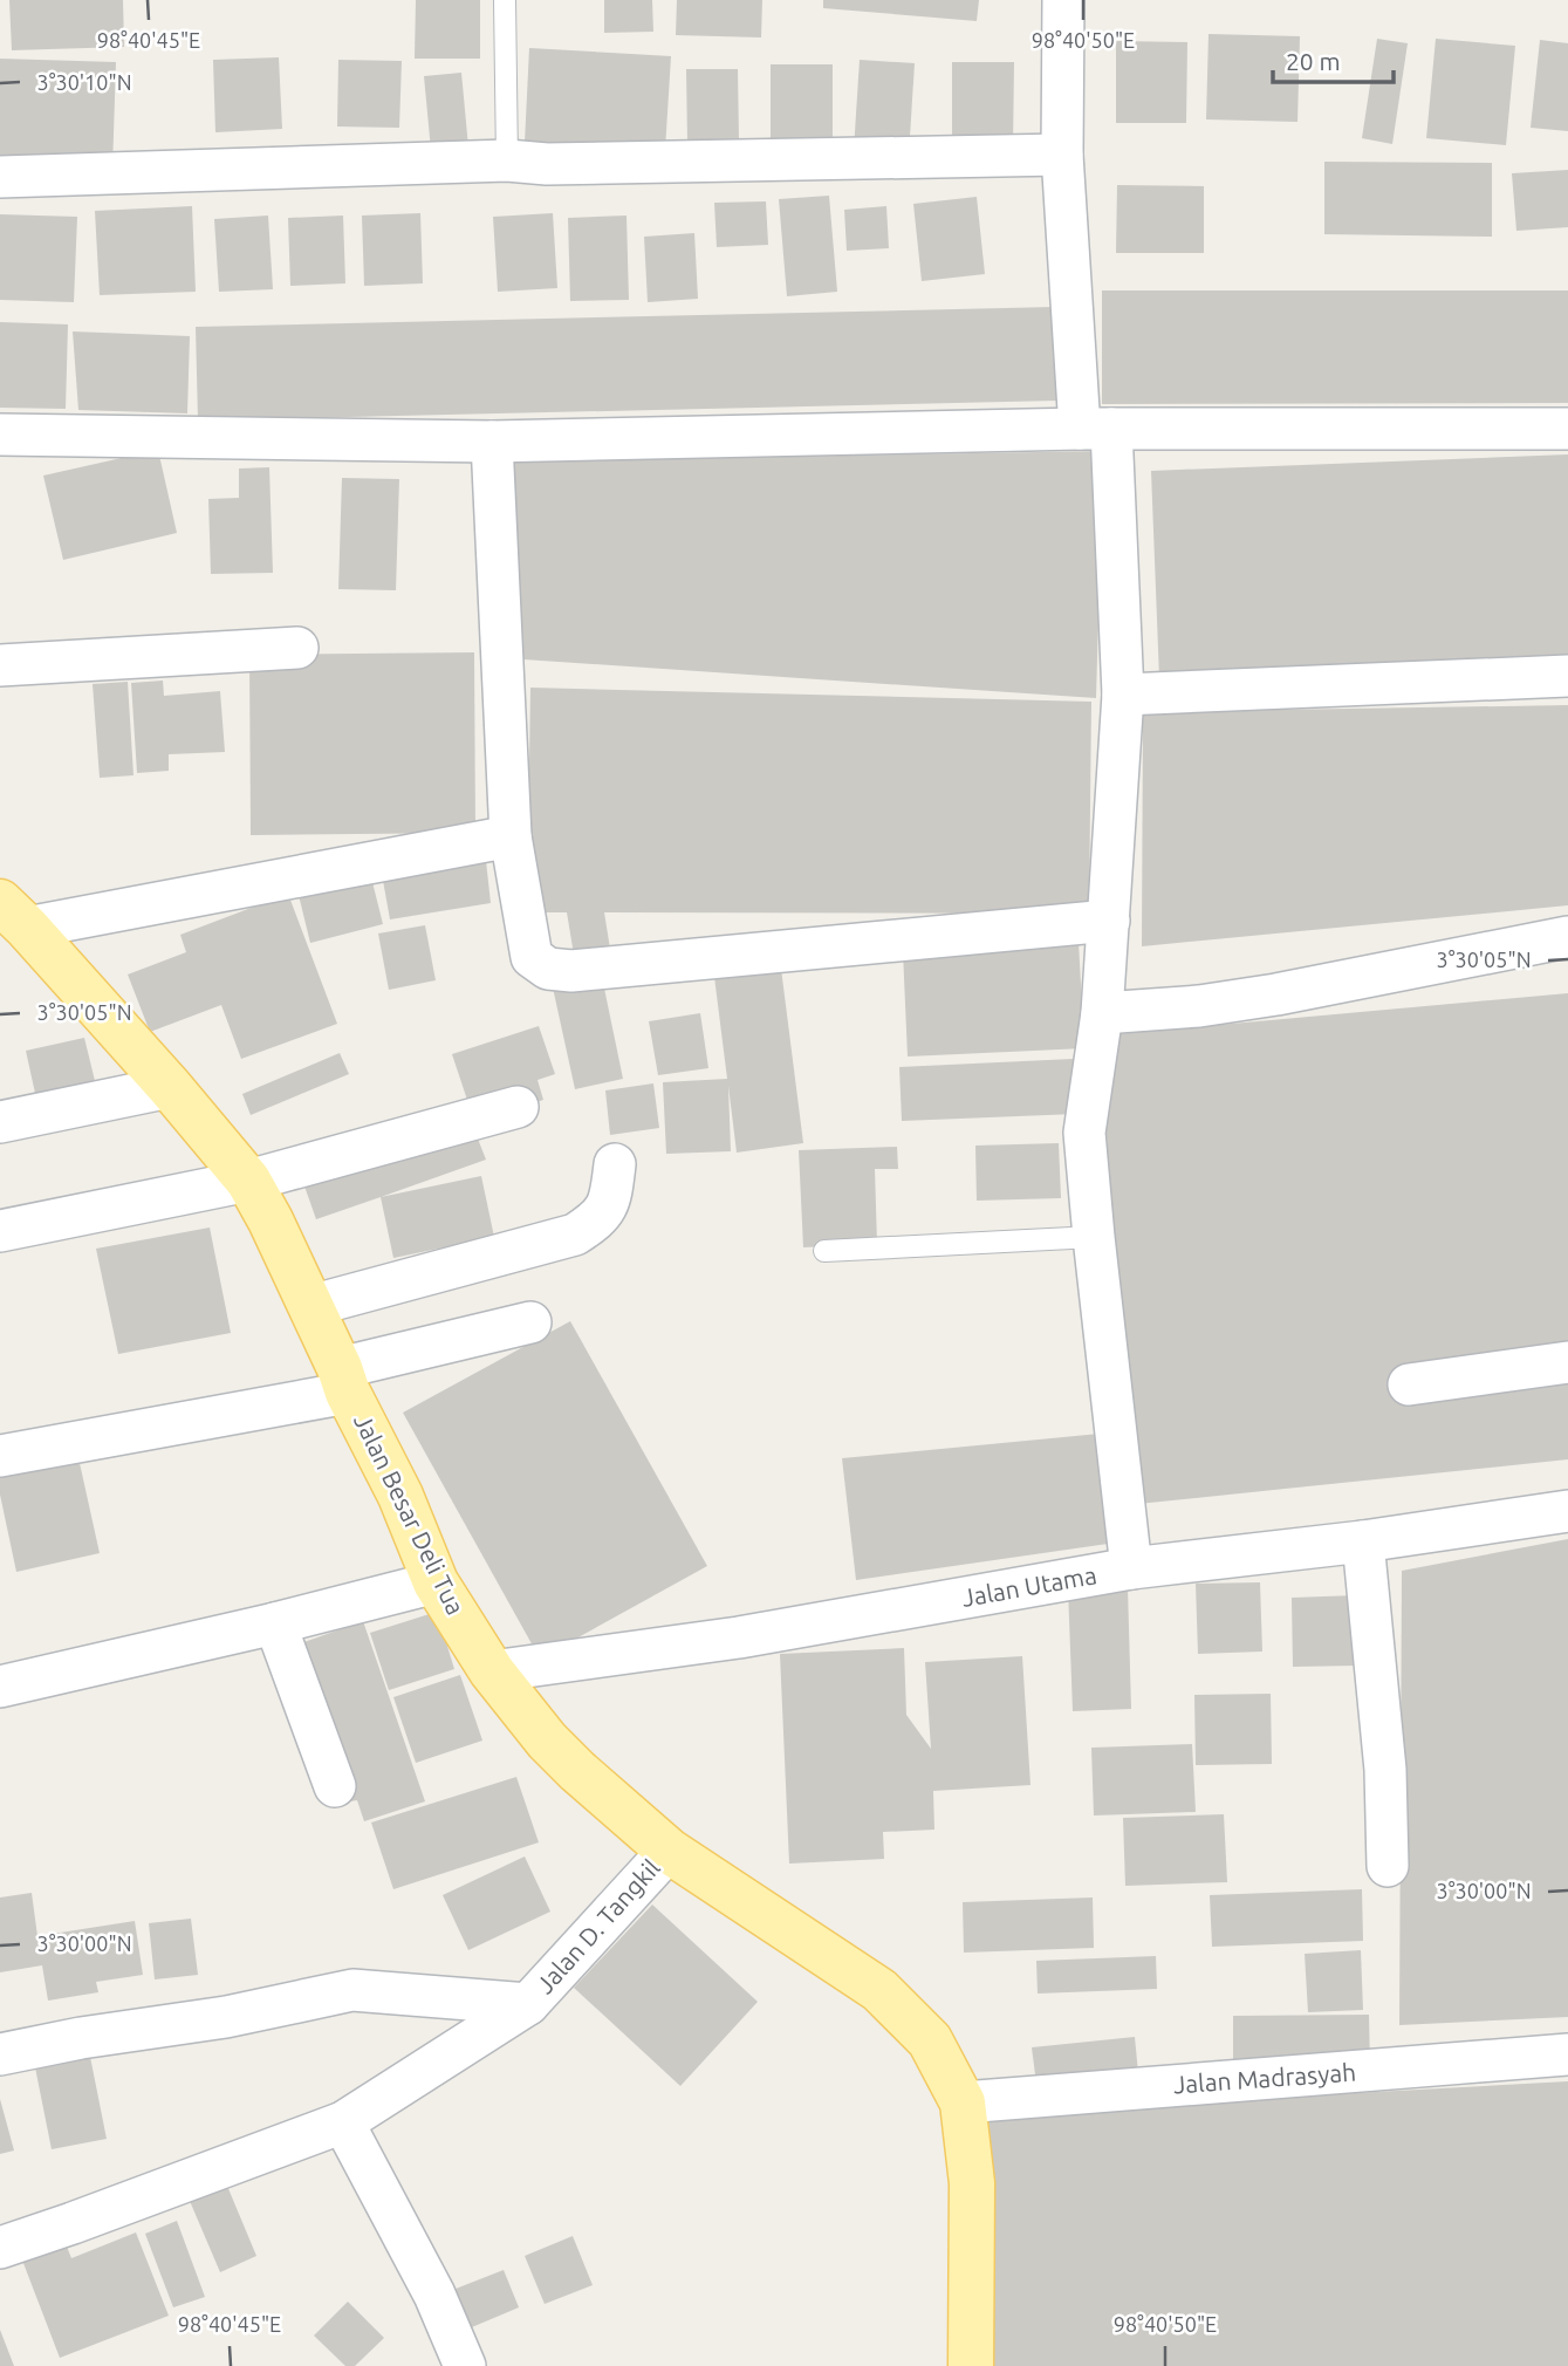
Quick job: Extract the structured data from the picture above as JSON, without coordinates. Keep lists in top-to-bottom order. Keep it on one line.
{"streets":{"main road":["Jalan Besar Deli Tua"],"street":["Jalan Utama","Jalan D. Tangkil","Jalan Madrasyah"]},"crossings":[["Jalan Besar Deli Tua","Jalan Utama"],["Jalan Besar Deli Tua","Jalan D. Tangkil"],["Jalan Besar Deli Tua","Jalan Madrasyah"]],"scale_bar":"20 m","coordinates":["98°40'45\"E","98°40'50\"E","3°30'10\"N","3°30'05\"N","3°30'00\"N"]}
